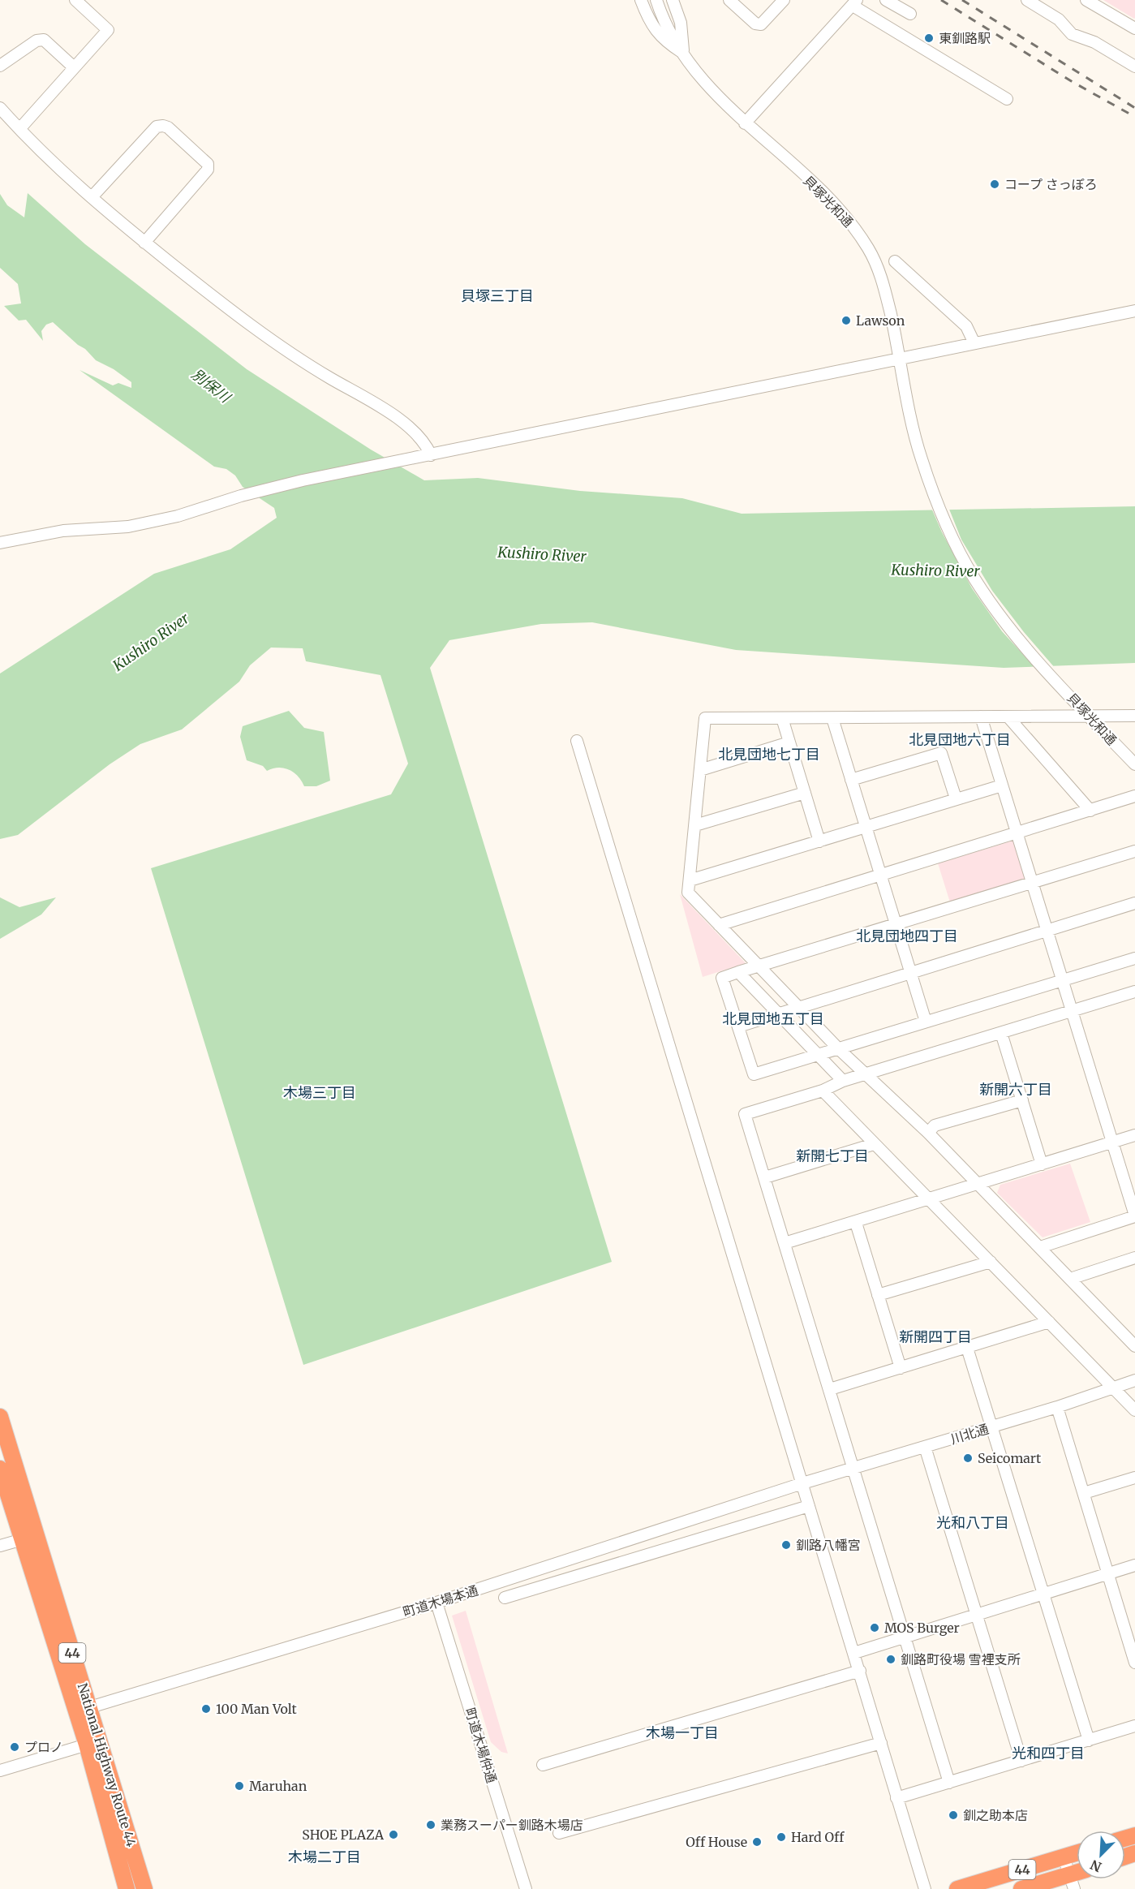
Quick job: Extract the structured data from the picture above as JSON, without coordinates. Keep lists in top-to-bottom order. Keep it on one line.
{"streets":{"highway":["44","National Highway Route 44"],"street":["貝塚光和通","川北通","町道木場本通","町道木場仲通"]},"crossings":[["川北通","町道木場本通"],["町道木場本通","町道木場仲通"],["町道木場本通","National Highway Route 44"]],"districts":["貝塚三丁目","北見団地六丁目","北見団地七丁目","北見団地四丁目","北見団地五丁目","新開六丁目","木場三丁目","新開七丁目","新開四丁目","光和八丁目","木場一丁目","光和四丁目","木場二丁目"],"water":["別保川","Kushiro River"],"places":["東釧路駅","コープ さっぽろ","Lawson","Seicomart","釧路八幡宮","MOS Burger","釧路町役場 雪裡支所","100 Man Volt","プロノ","Maruhan","釧之助本店","業務スーパー釧路木場店","SHOE PLAZA","Hard Off","Off House"],"north":"bottom left"}
